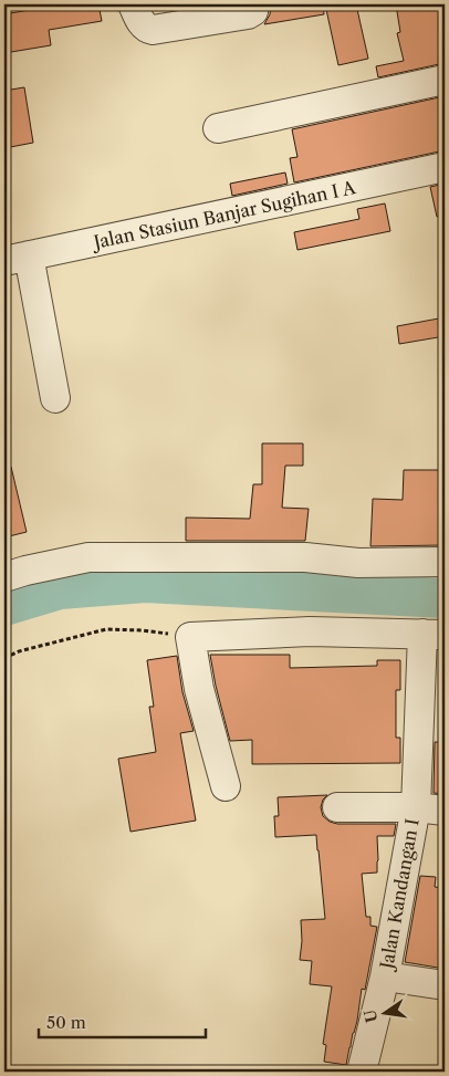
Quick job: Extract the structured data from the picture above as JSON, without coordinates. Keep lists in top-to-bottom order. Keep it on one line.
{"streets":{"street":["Jalan Stasiun Banjar Sugihan I A","Jalan Kandangan I"]},"scale_bar":"50 m","north":"left"}
